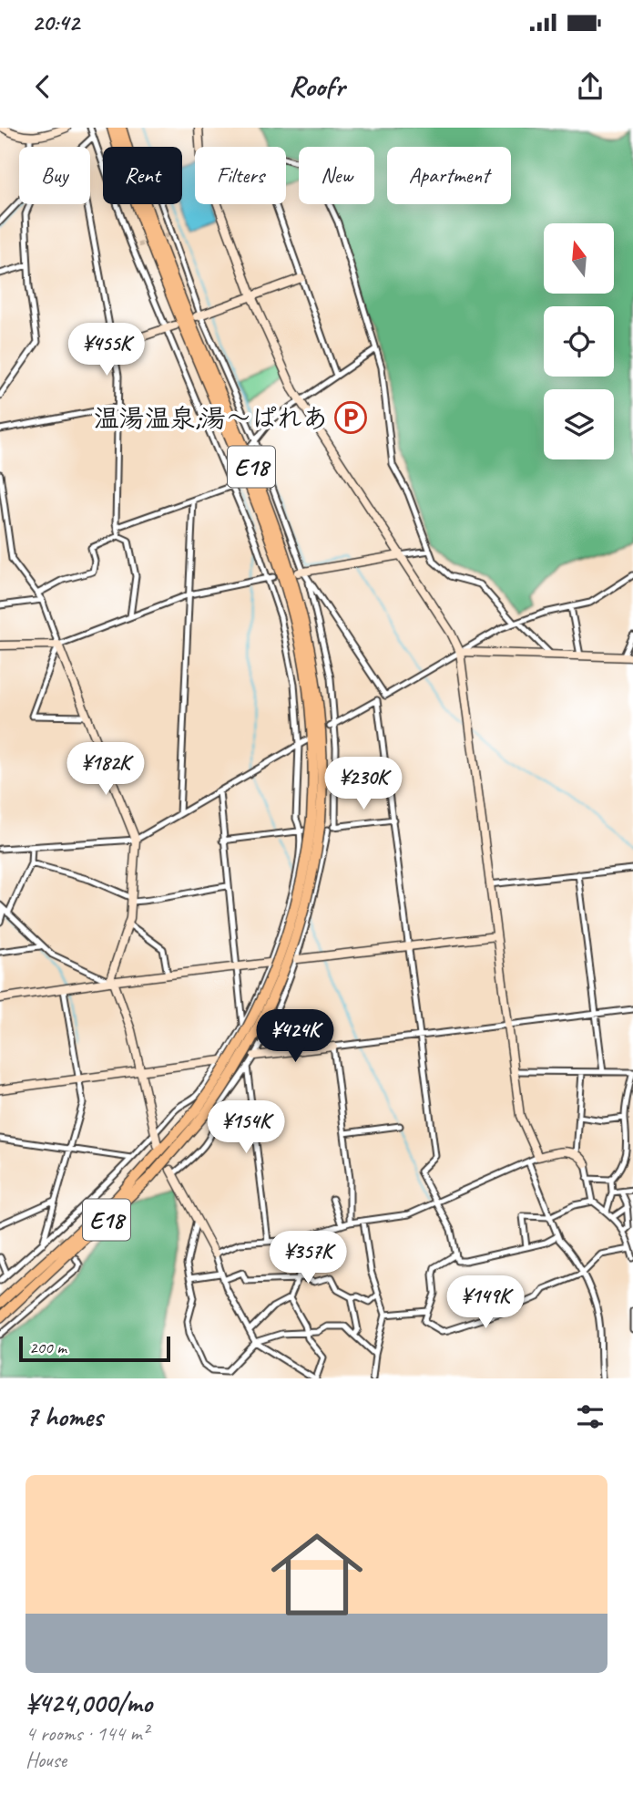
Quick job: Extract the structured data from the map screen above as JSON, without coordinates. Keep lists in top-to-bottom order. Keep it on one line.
{"streets":{"highway":["E18"]},"places":{"parking":["温湯温泉;湯〜ぱれあ"]},"scale_bar":"200 m","north":"top","page":{"status":"20:42","header":"Roofr","chip":["Buy","Rent","Filters","New","Apartment"],"price":["¥455K","¥182K","¥230K","¥424K","¥154K","¥357K","¥149K"],"scale":"200 m","heading":"7 homes","list":[{"name":"¥424,000/mo","note":"4 rooms · 144 m² · House"}]}}
